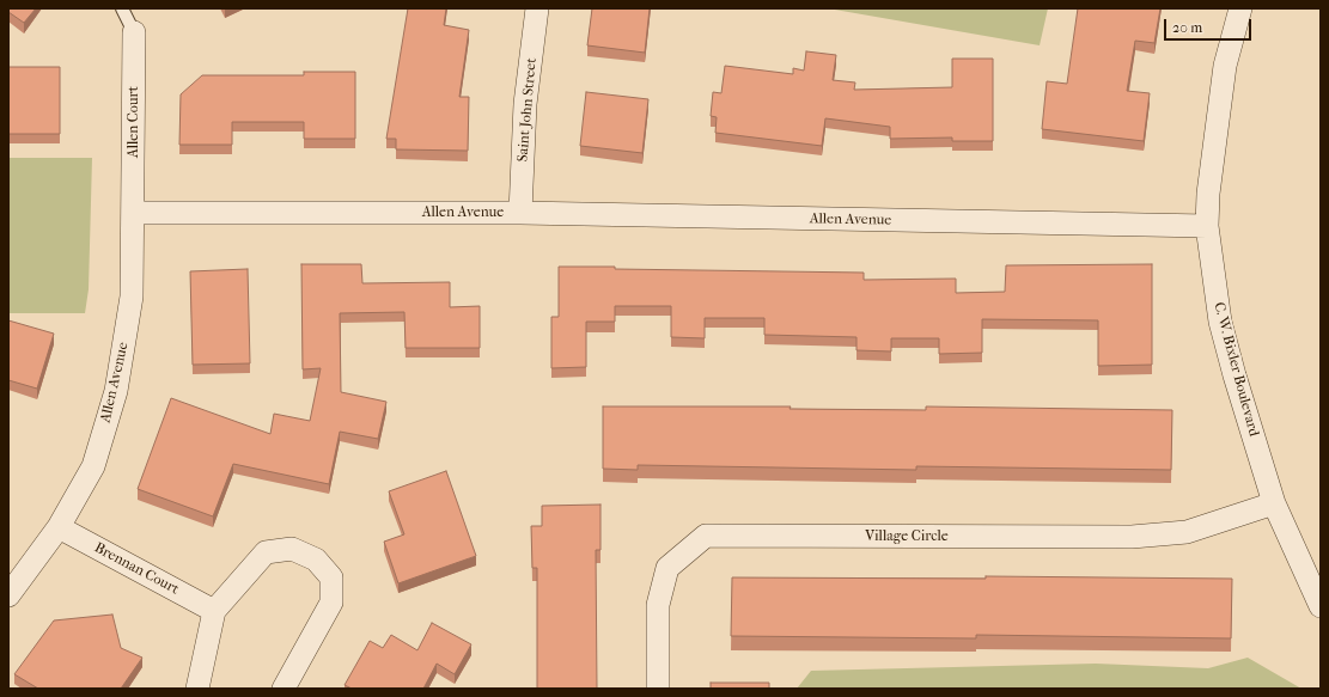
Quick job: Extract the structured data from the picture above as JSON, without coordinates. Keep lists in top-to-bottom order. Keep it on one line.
{"streets":{"street":["Saint John Street","Allen Court","Allen Avenue","C. W. Bixler Boulevard","Village Circle","Brennan Court"]},"crossings":[["Saint John Street","Allen Avenue"],["Allen Court","Allen Avenue"],["Allen Avenue","C. W. Bixler Boulevard"],["Allen Avenue","Brennan Court"],["C. W. Bixler Boulevard","Village Circle"]],"scale_bar":"20 m"}
